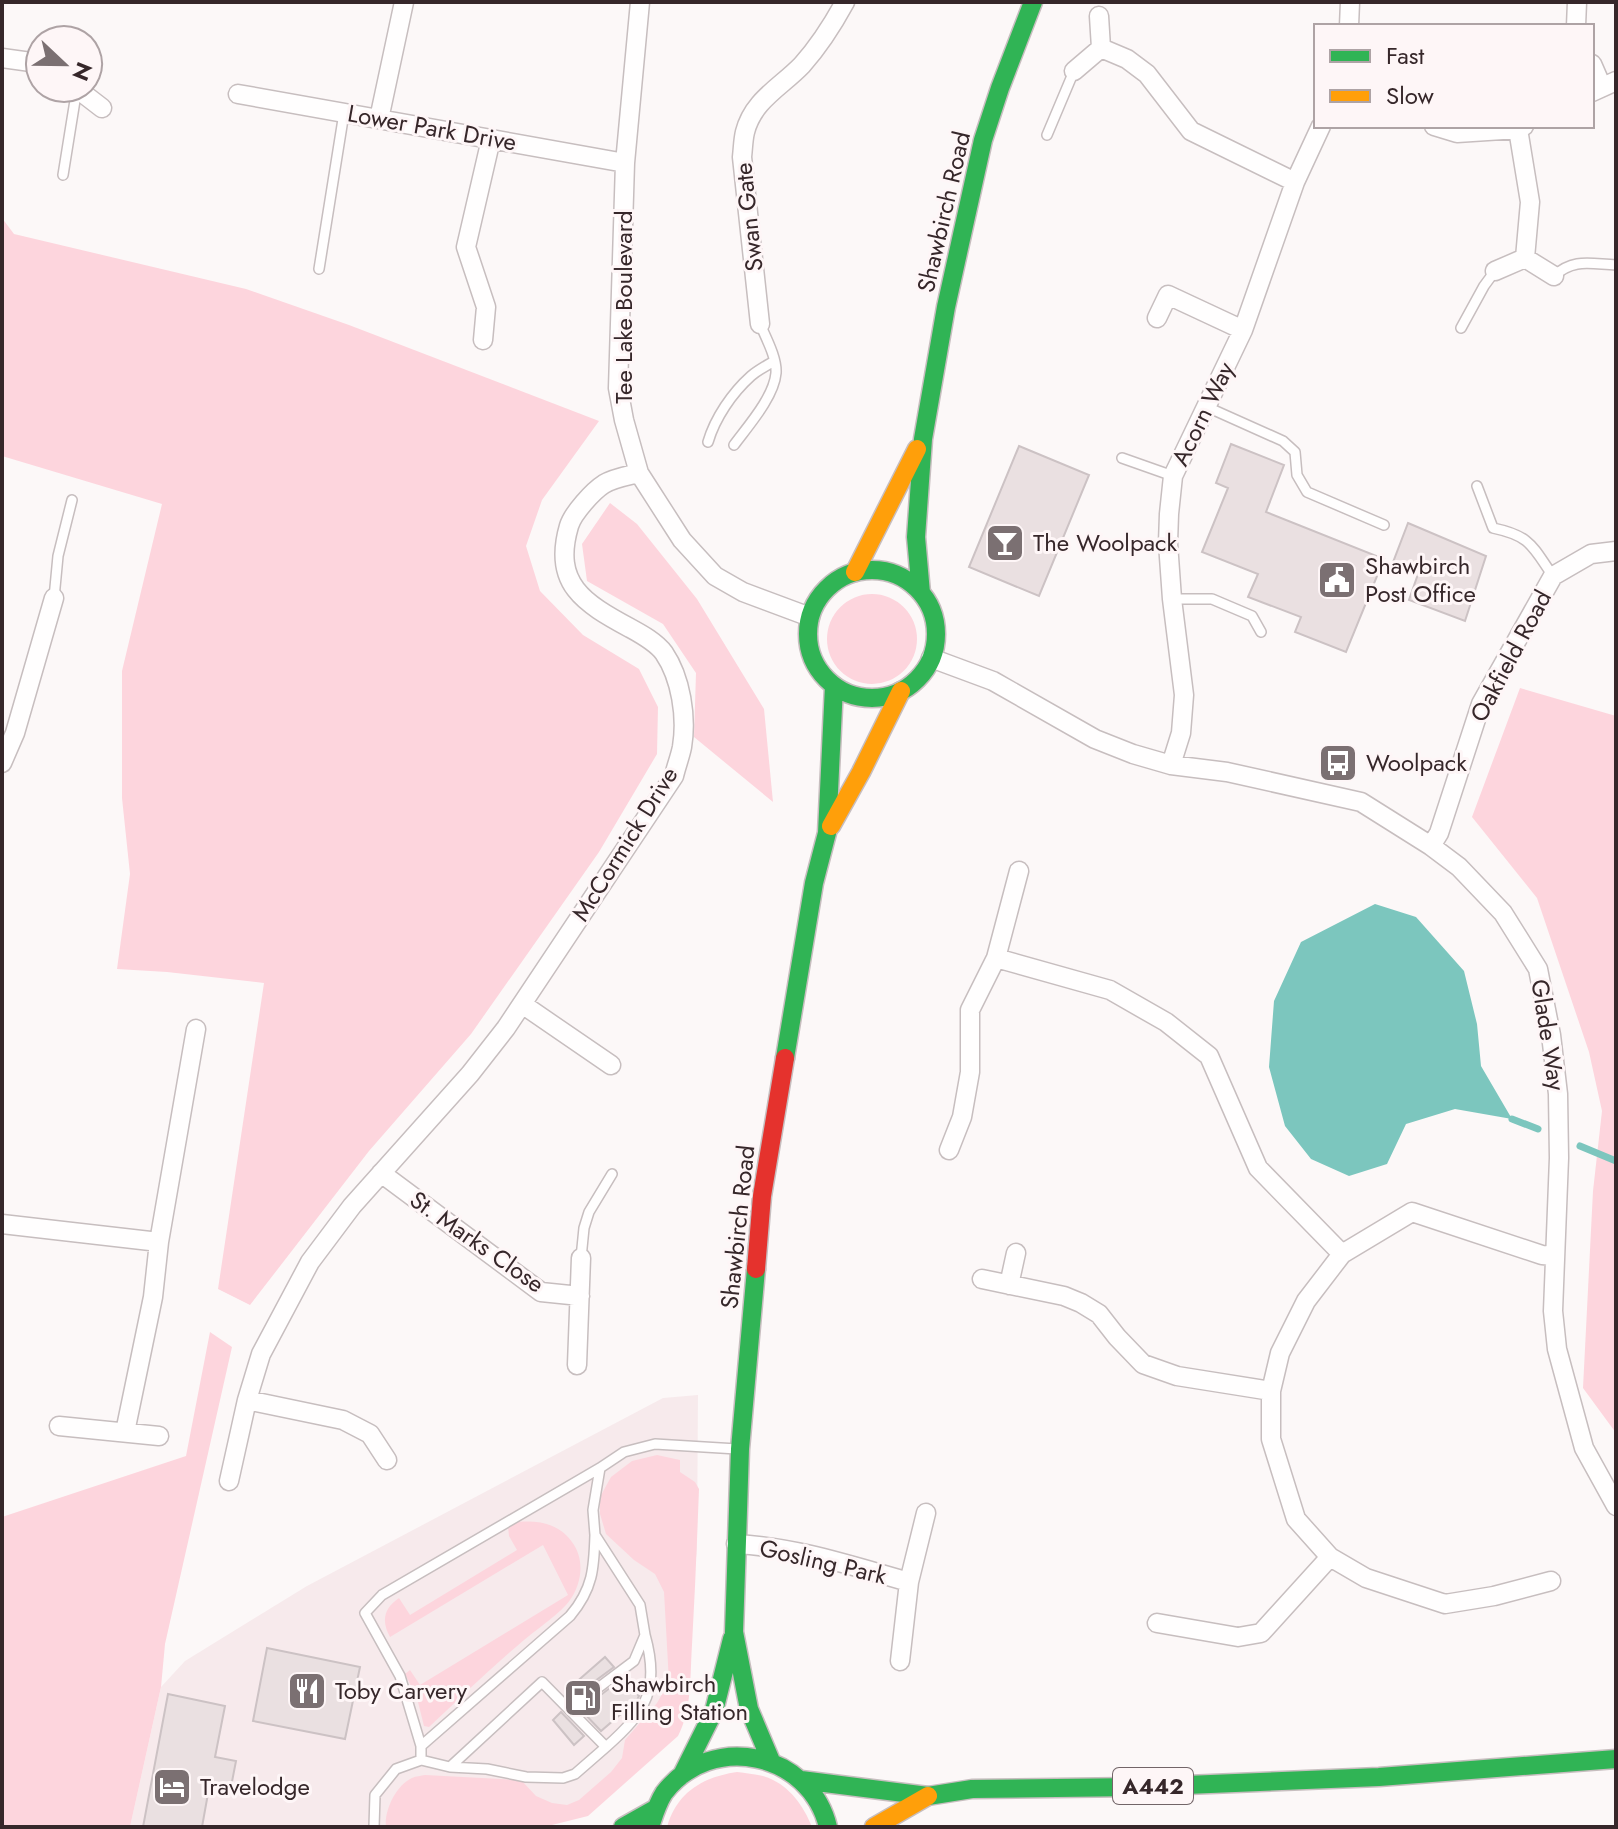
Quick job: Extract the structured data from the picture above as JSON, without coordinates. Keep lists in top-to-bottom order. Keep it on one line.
{"streets":{"main road":["Shawbirch Road","A442"],"street":["Lower Park Drive","Swan Gate","Tee Lake Boulevard","Acorn Way","Oakfield Road","McCormick Drive","Glade Way","St. Marks Close","Gosling Park"]},"crossings":[["Lower Park Drive","Tee Lake Boulevard"],["Shawbirch Road","Tee Lake Boulevard"],["Shawbirch Road","Glade Way"],["Shawbirch Road","Gosling Park"],["Shawbirch Road","A442"],["Tee Lake Boulevard","McCormick Drive"],["Tee Lake Boulevard","Glade Way"],["Acorn Way","Glade Way"],["Oakfield Road","Glade Way"],["McCormick Drive","St. Marks Close"]],"places":{"bar":["The Woolpack"],"public building":["Shawbirch Post Office"],"bus stop":["Woolpack"],"restaurant":["Toby Carvery"],"fuel station":["Shawbirch Filling Station"],"hotel":["Travelodge"]},"legend":["Fast","Slow"],"north":"right"}
